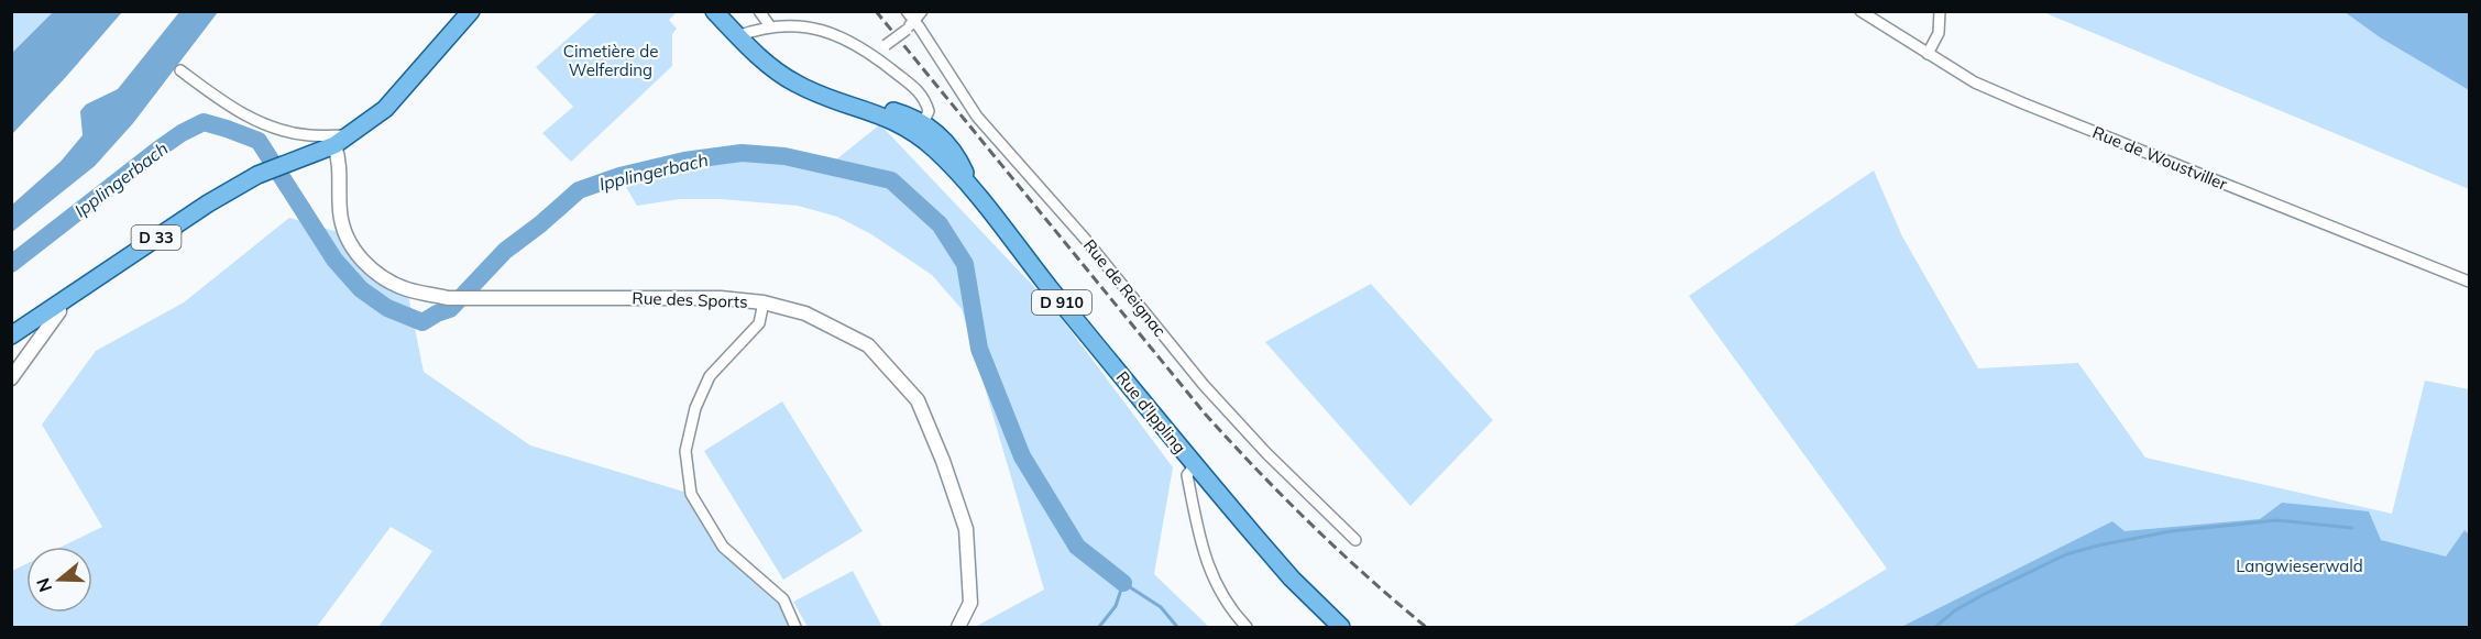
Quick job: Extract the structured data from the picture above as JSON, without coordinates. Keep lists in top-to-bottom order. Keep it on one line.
{"streets":{"main road":["D 33","D 910","Rue d'Ippling"],"street":["Rue de Woustviller","Rue de Reignac","Rue des Sports"]},"crossings":[["D 33","Rue des Sports"]],"water":["Ipplingerbach"],"parks":["Cimetière de Welferding","Langwieserwald"],"north":"left"}
